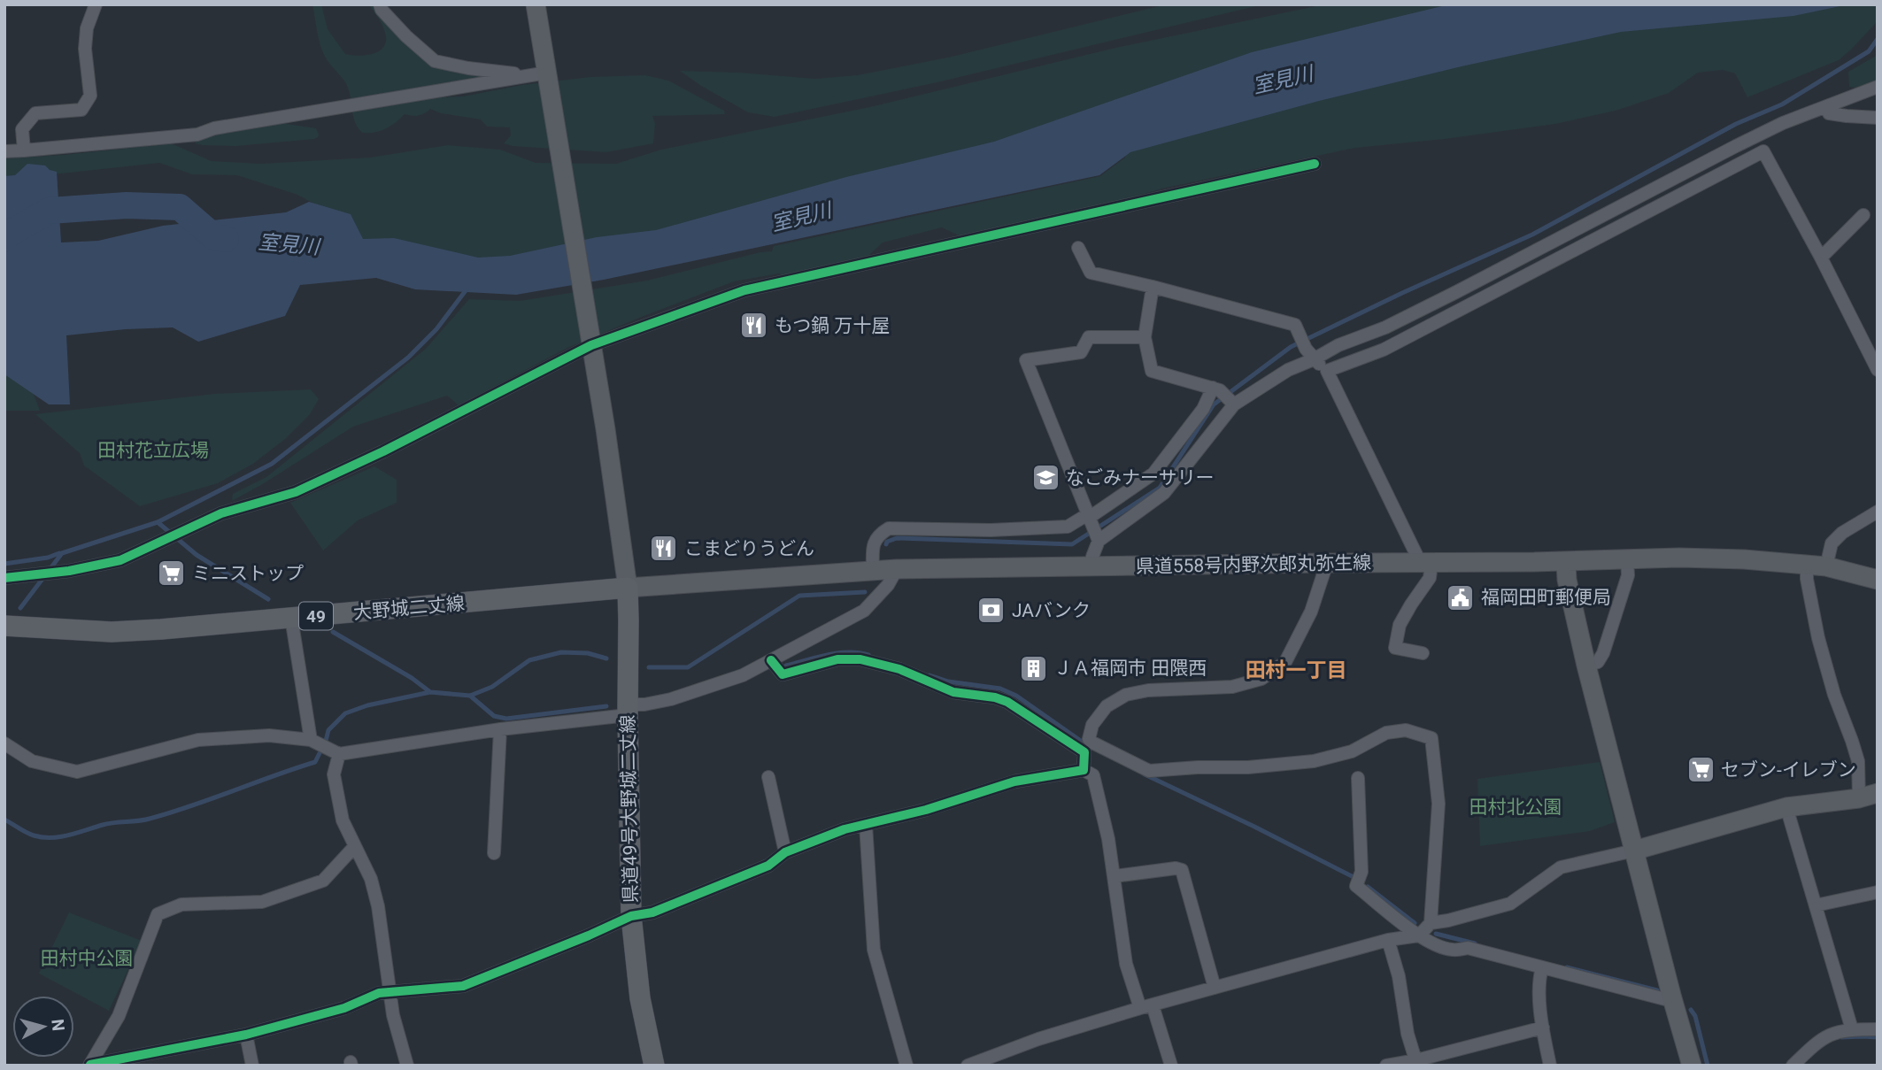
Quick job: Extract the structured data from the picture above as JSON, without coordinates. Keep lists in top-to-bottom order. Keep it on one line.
{"streets":{"main road":["大野城二丈線","49","県道49号大野城二丈線"],"street":["県道558号内野次郎丸弥生線"]},"crossings":[["県道558号内野次郎丸弥生線","大野城二丈線"],["県道558号内野次郎丸弥生線","県道49号大野城二丈線"],["大野城二丈線","県道49号大野城二丈線"]],"districts":["田村一丁目"],"water":["室見川"],"parks":["田村花立広場","田村北公園","田村中公園"],"places":{"restaurant":["もつ鍋 万十屋","こまどりうどん"],"school or university":["なごみナーサリー"],"supermarket":["ミニストップ","セブン-イレブン"],"public building":["福岡田町郵便局"],"bank":["JAバンク"],"building":["ＪＡ福岡市 田隈西"]},"north":"right"}
